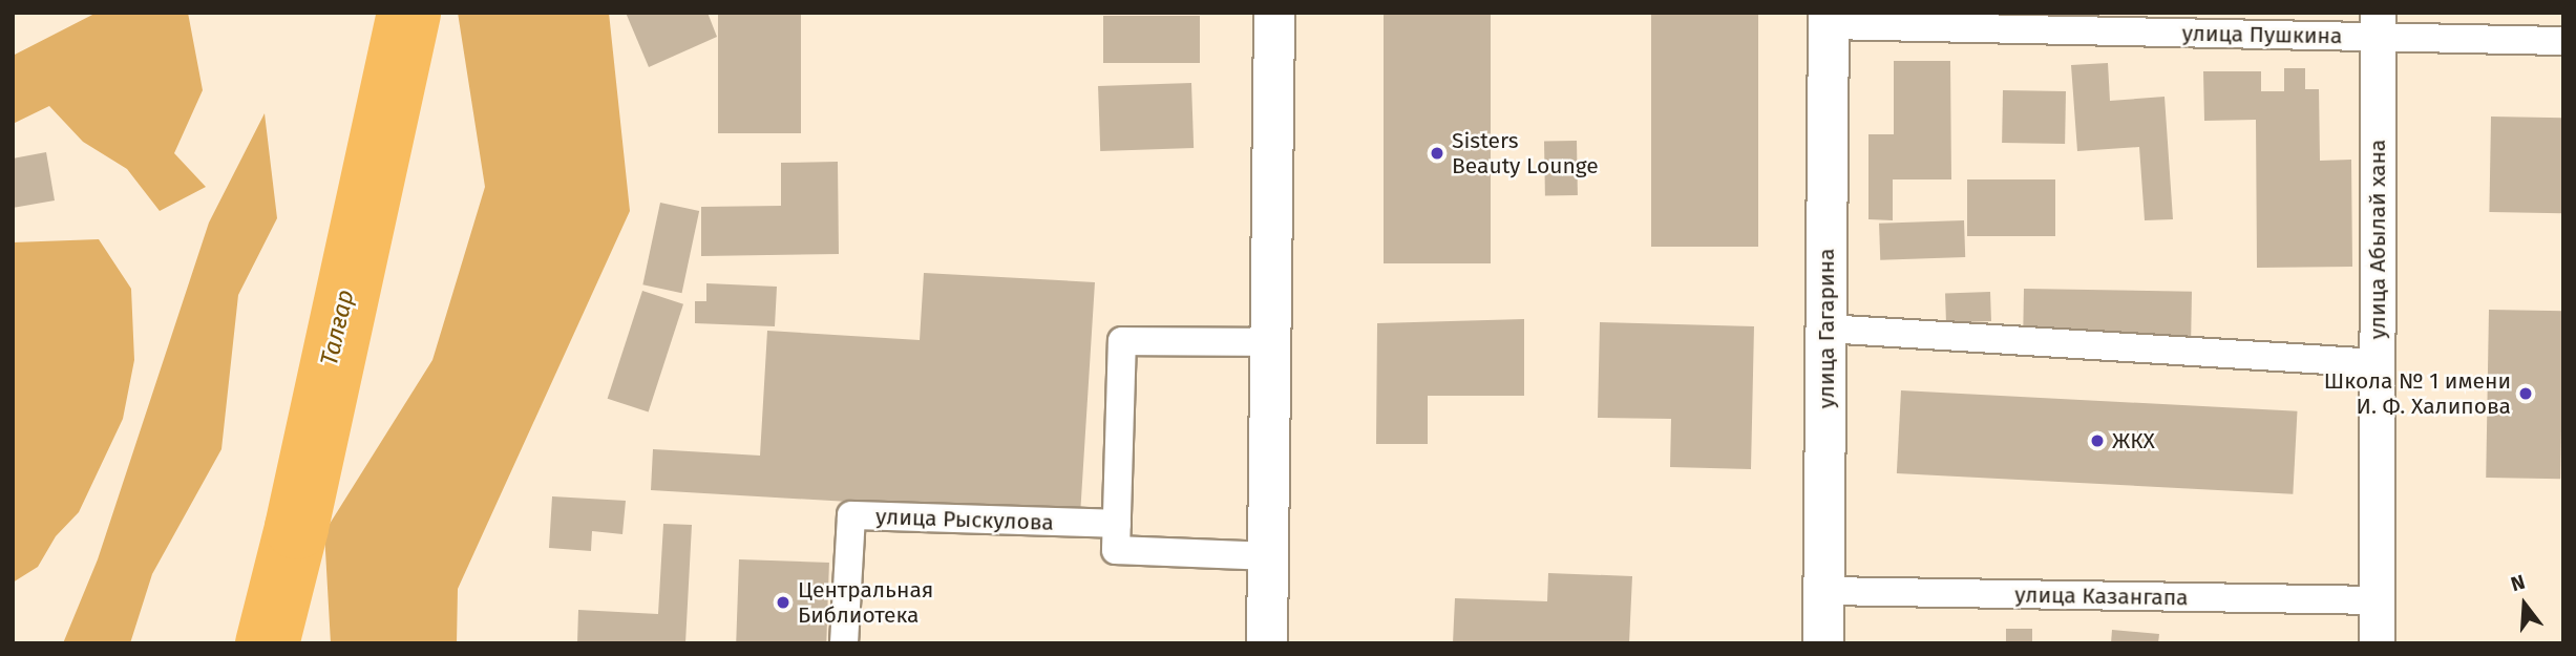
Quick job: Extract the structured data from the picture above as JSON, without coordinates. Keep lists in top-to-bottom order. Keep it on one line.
{"streets":{"main road":["улица Гагарина"],"street":["улица Пушкина","улица Абылай хана","улица Рыскулова","улица Казангапа"]},"crossings":[["улица Пушкина","улица Абылай хана"],["улица Пушкина","улица Гагарина"],["улица Абылай хана","улица Казангапа"],["улица Гагарина","улица Казангапа"]],"water":["Талғар"],"places":["Sisters Beauty Lounge","Школа № 1 имени И. Ф. Халипова","ЖКХ","Центральная Библиотека"],"north":"top"}
